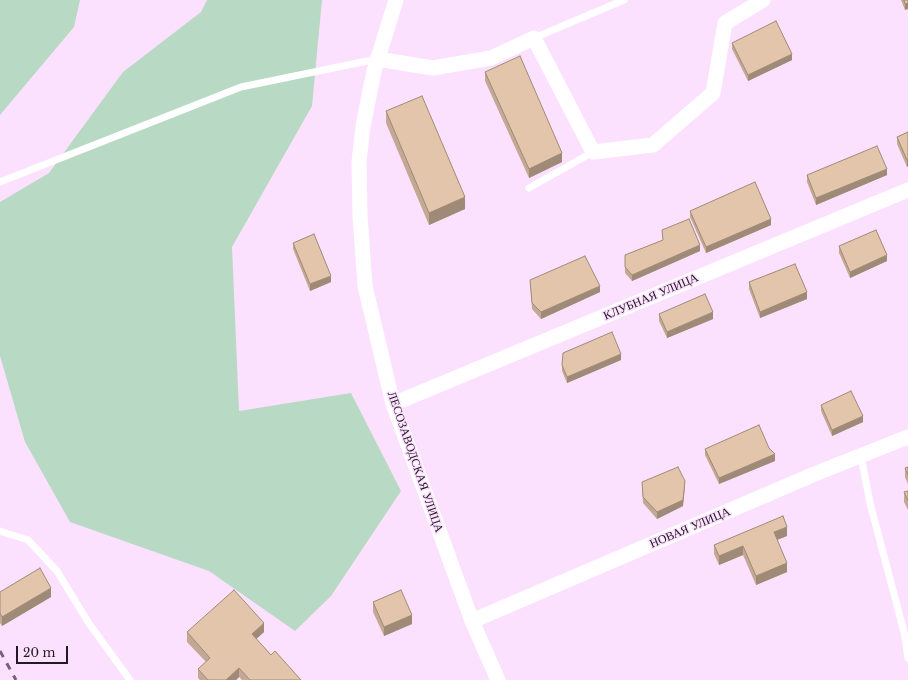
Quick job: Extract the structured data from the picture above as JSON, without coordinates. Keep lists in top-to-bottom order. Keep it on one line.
{"streets":{"street":["КЛУБНАЯ УЛИЦА","ЛЕСОЗАВОДСКАЯ УЛИЦА","НОВАЯ УЛИЦА"]},"crossings":[["КЛУБНАЯ УЛИЦА","ЛЕСОЗАВОДСКАЯ УЛИЦА"],["ЛЕСОЗАВОДСКАЯ УЛИЦА","НОВАЯ УЛИЦА"]],"scale_bar":"20 m"}
